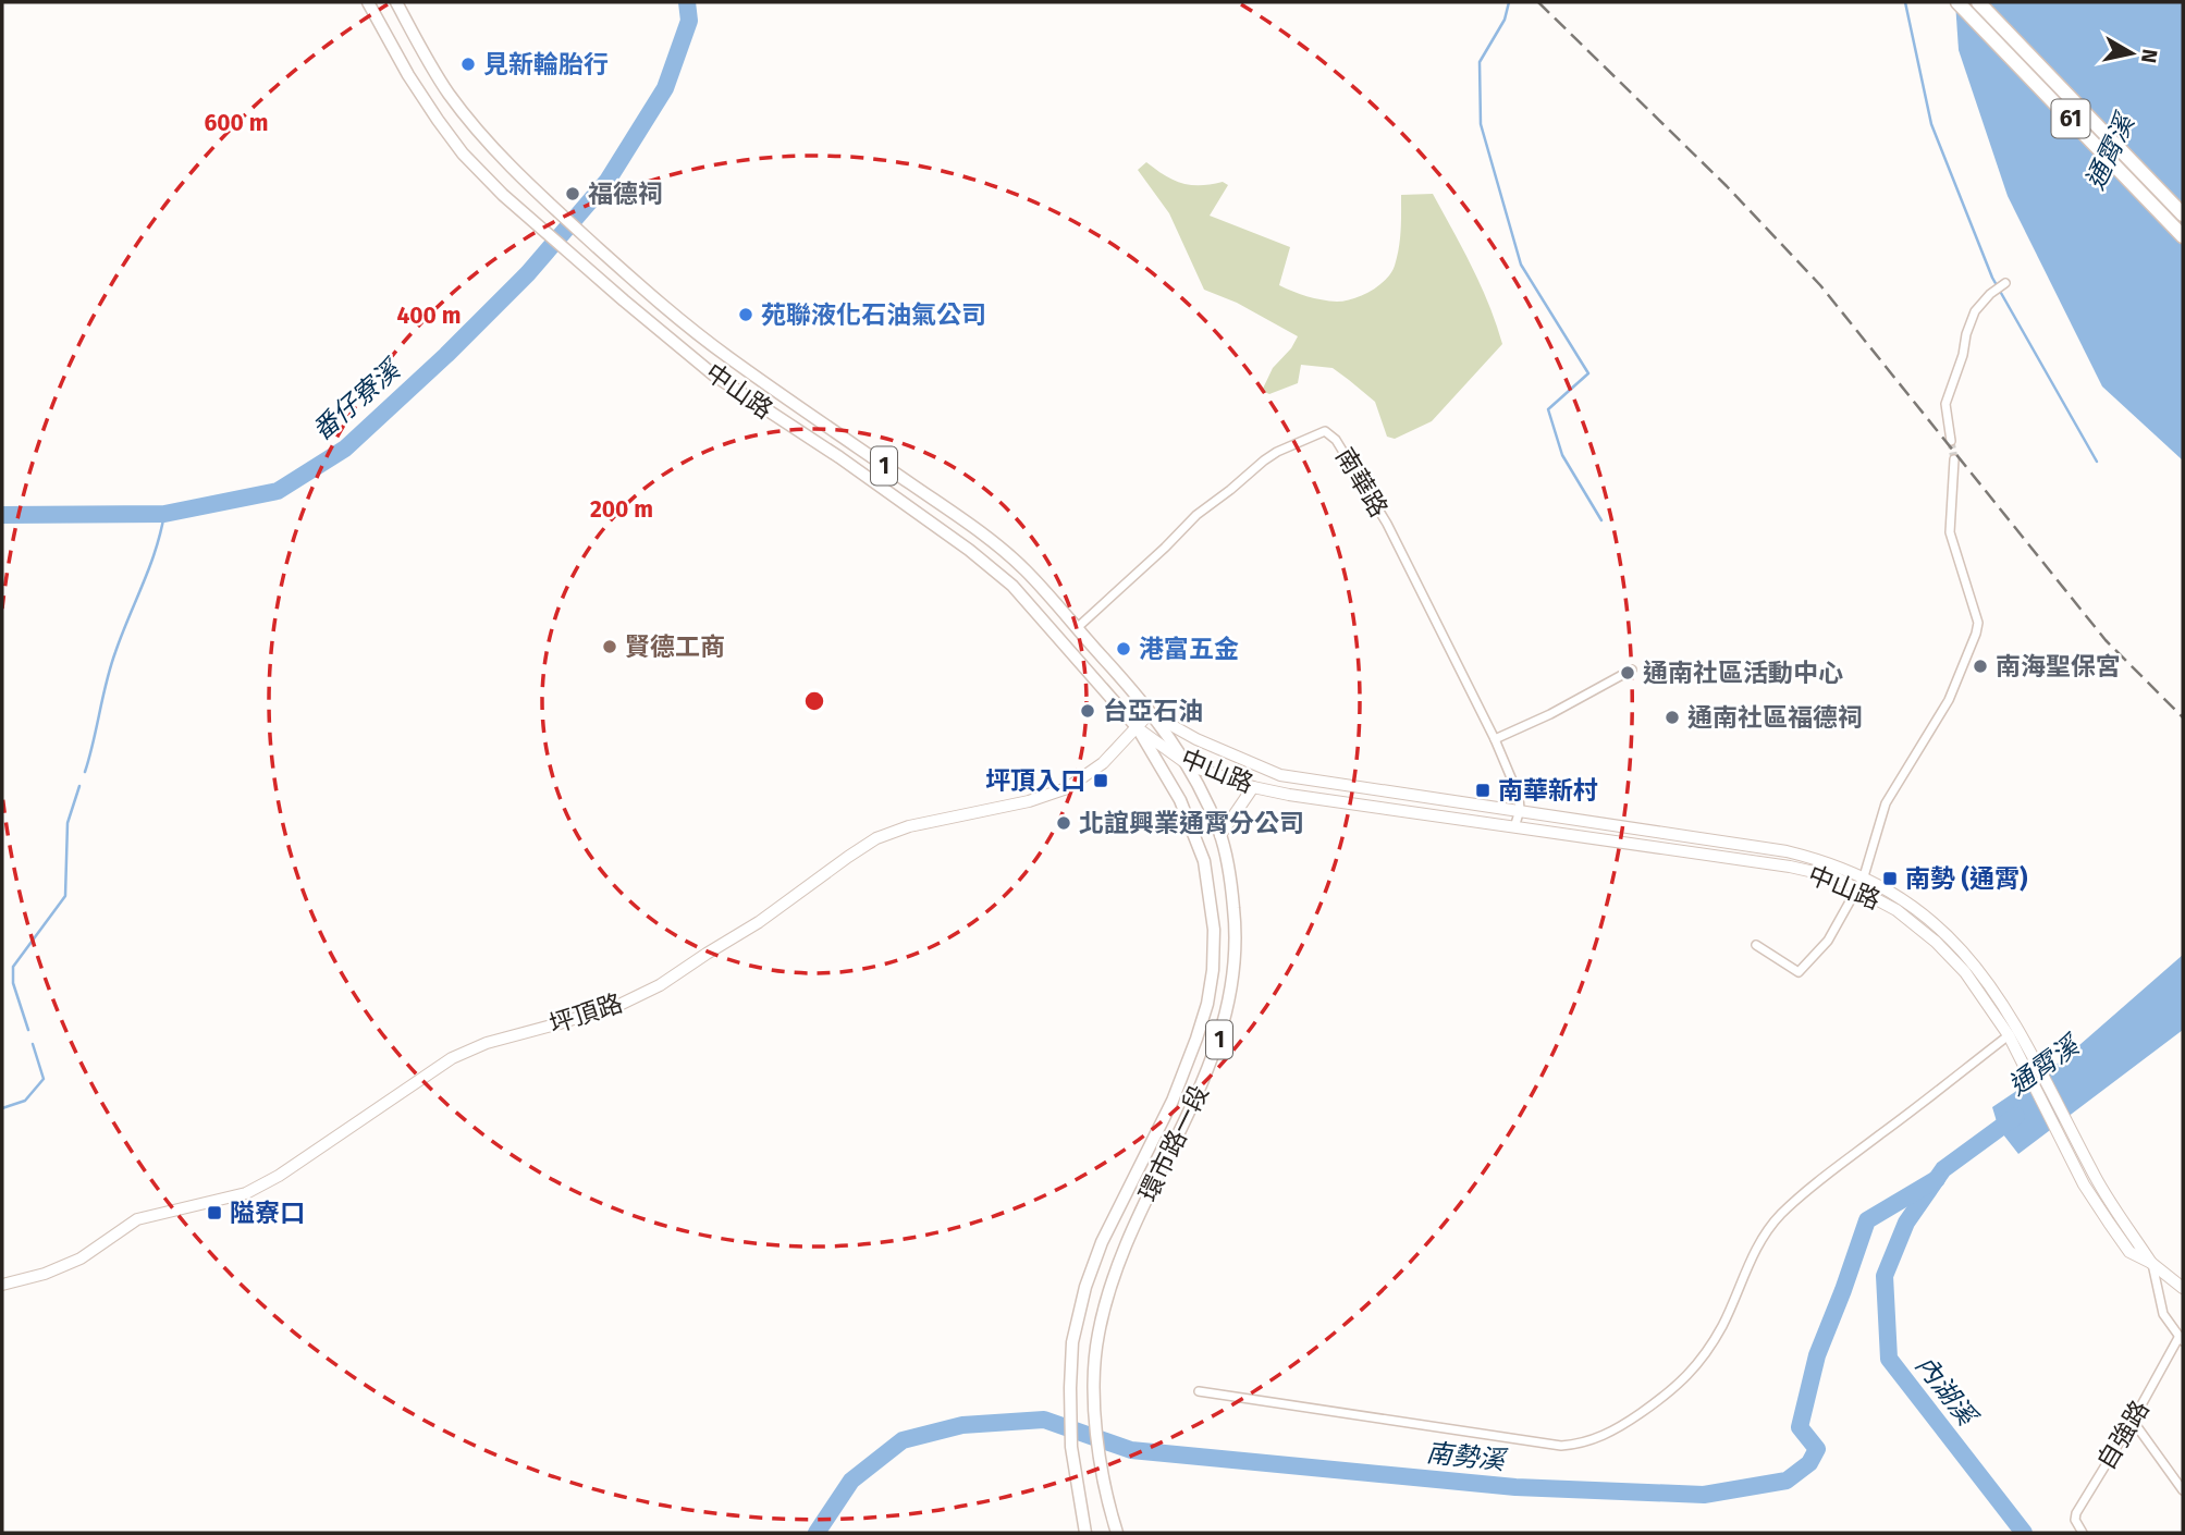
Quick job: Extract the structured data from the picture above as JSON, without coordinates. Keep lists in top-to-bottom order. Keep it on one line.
{"streets":{"highway":["61"],"main road":["中山路","1","環市路一段"],"street":["南華路","坪頂路","自強路"]},"crossings":[["中山路","南華路"],["中山路","坪頂路"],["中山路","環市路一段"],["坪頂路","環市路一段"]],"water":["通霄溪","番仔寮溪","內湖溪","南勢溪"],"places":{"other":["見新輪胎行","福德祠","苑聯液化石油氣公司","賢德工商","港富五金","南海聖保宮","通南社區活動中心","台亞石油","通南社區福德祠","北誼興業通霄分公司"],"transit":["坪頂入口","南華新村","南勢 (通霄)","隘寮口"]},"north":"right","rings":["600 m","400 m","200 m"]}
